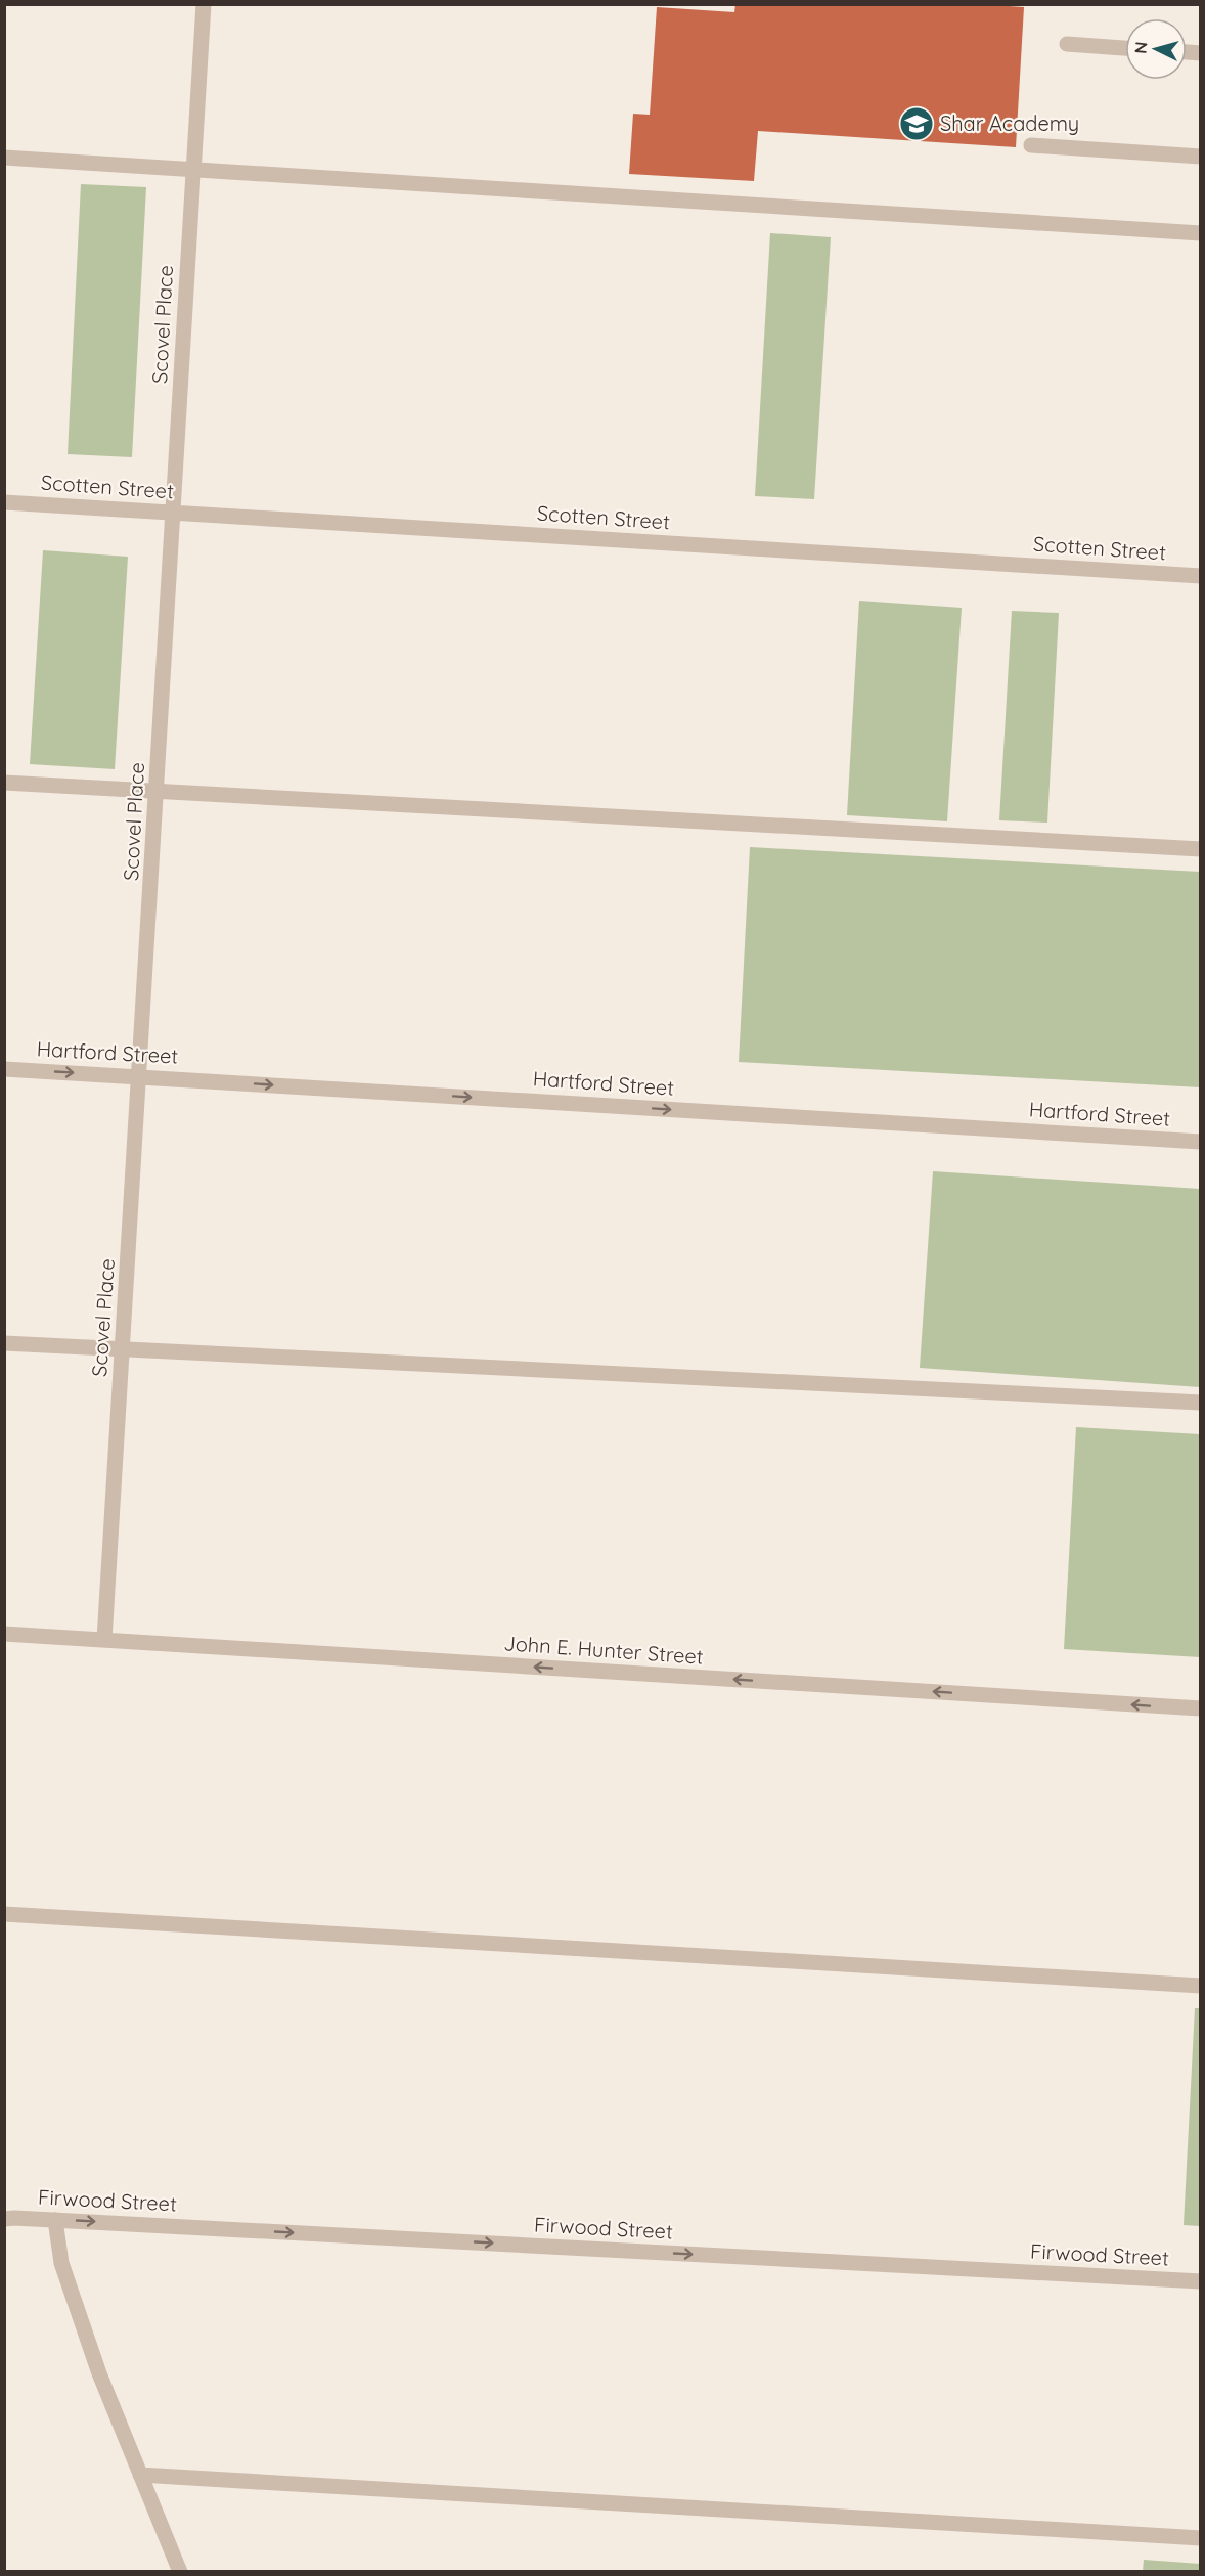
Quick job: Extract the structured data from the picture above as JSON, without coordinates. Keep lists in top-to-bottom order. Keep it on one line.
{"streets":{"street":["Scovel Place","Scotten Street","Hartford Street","John E. Hunter Street","Firwood Street"]},"crossings":[["Scovel Place","Scotten Street"],["Scovel Place","Hartford Street"],["Scovel Place","John E. Hunter Street"]],"one_way":["Hartford Street","John E. Hunter Street","Firwood Street"],"places":{"school or university":["Shar Academy"]},"north":"left"}
